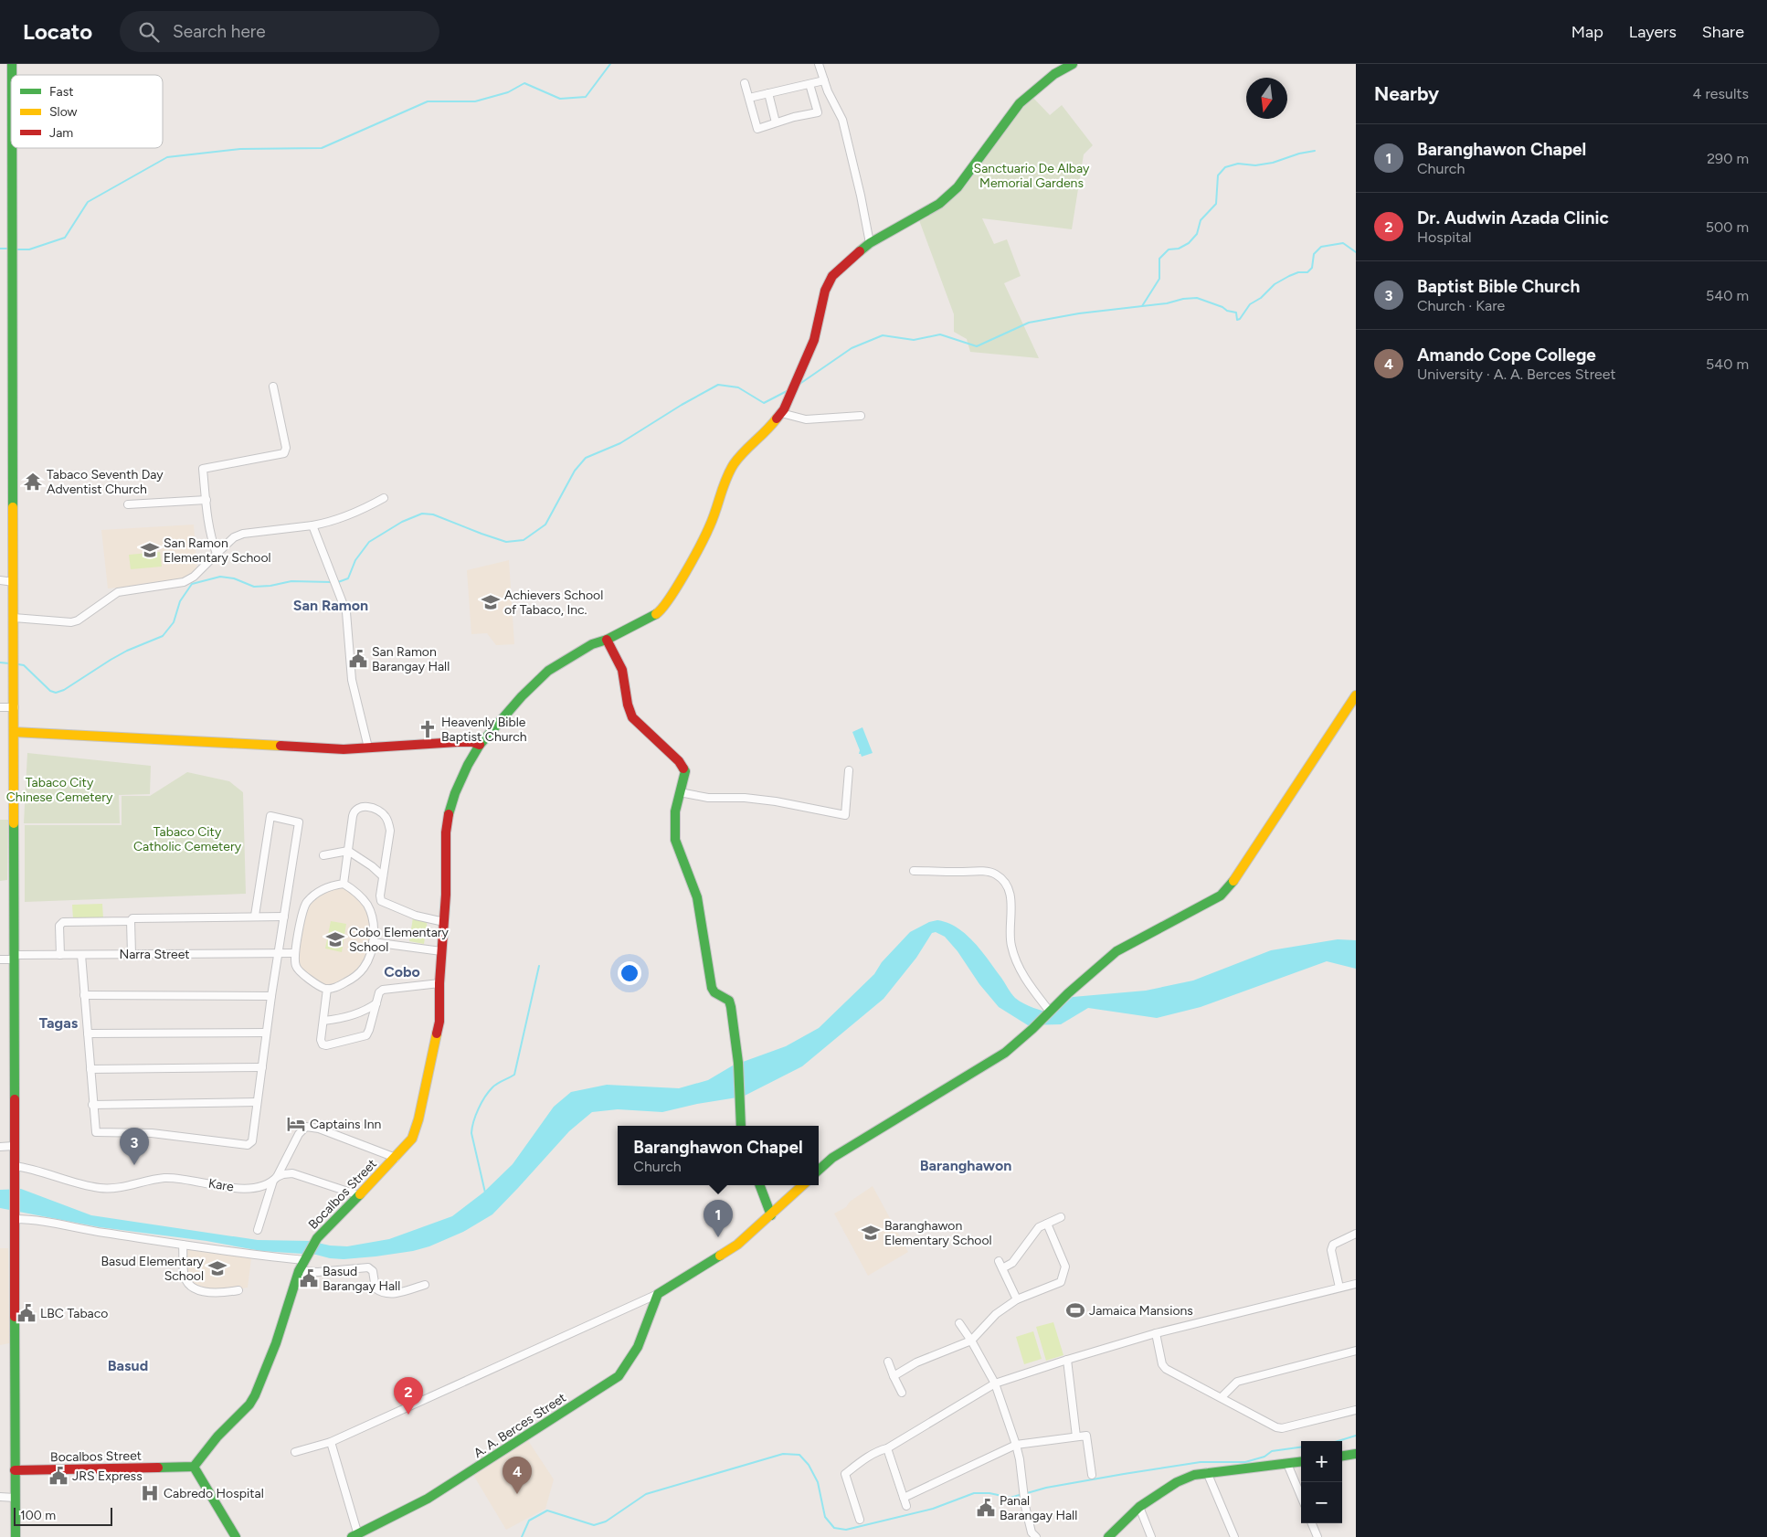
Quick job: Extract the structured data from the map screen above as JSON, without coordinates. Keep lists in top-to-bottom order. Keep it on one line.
{"streets":{"street":["Narra Street","Kare","Bocalbos Street","A. A. Berces Street"]},"crossings":[["Kare","Bocalbos Street"]],"districts":["San Ramon","Cobo","Tagas","Baranghawon","Basud"],"parks":["Sanctuario De Albay Memorial Gardens","Tabaco City Chinese Cemetery","Tabaco City Catholic Cemetery"],"places":{"temple":["Tabaco Seventh Day Adventist Church"],"school or university":["San Ramon Elementary School","Achievers School of Tabaco, Inc.","Cobo Elementary School","Baranghawon Elementary School","Basud Elementary School"],"public building":["San Ramon Barangay Hall","Basud Barangay Hall","LBC Tabaco","JRS Express","Panal Barangay Hall"],"church":["Heavenly Bible Baptist Church"],"hotel":["Captains Inn"],"sports":["Jamaica Mansions"],"hospital":["Cabredo Hospital"]},"legend":["Fast","Slow","Jam"],"scale_bar":"100 m","north":"bottom","page":{"header":"Locato","search":"Search here","nav":["Map","Layers","Share"],"heading":["Nearby","4 results"],"list":[{"mark":"1","name":"Baranghawon Chapel","note":"Church","value":"290 m"},{"mark":"2","name":"Dr. Audwin Azada Clinic","note":"Hospital","value":"500 m"},{"mark":"3","name":"Baptist Bible Church","note":"Church · Kare","value":"540 m"},{"mark":"4","name":"Amando Cope College","note":"University · A. A. Berces Street","value":"540 m"}],"popup":["Baranghawon Chapel","Church"],"pins":["3","1","2","4"],"map_buttons":["+","−"],"scale":"100 m"}}
